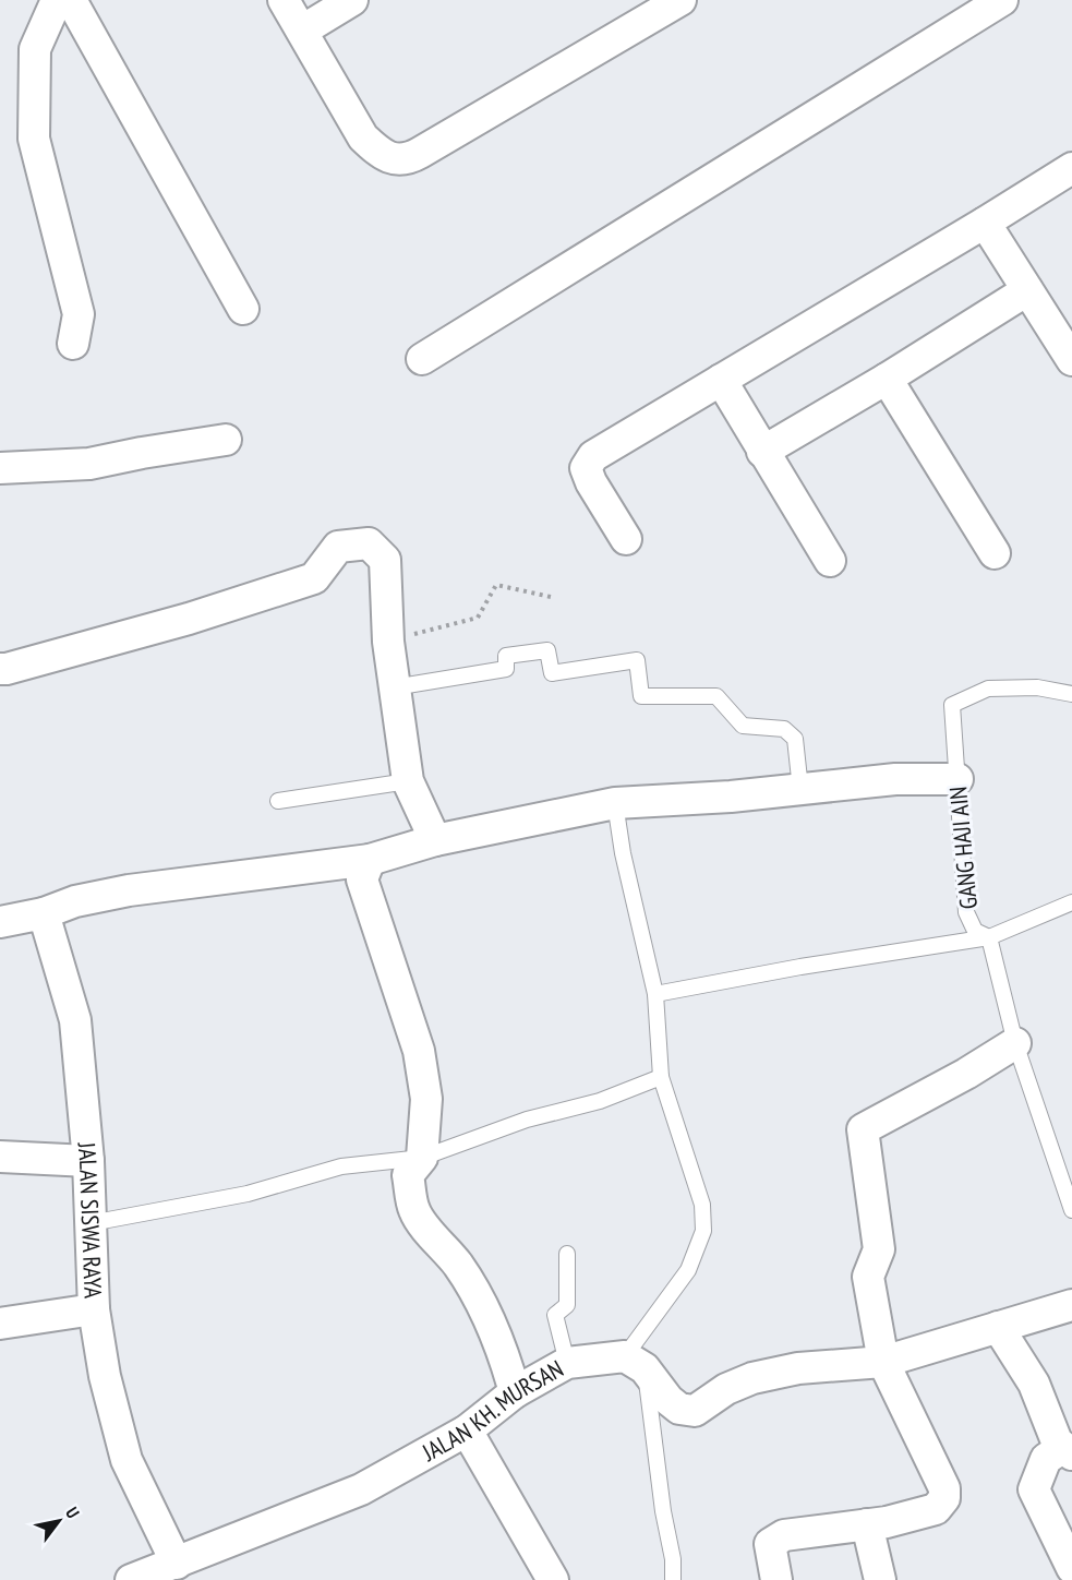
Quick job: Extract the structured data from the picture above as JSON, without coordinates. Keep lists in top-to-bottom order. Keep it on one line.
{"streets":{"street":["JALAN SISWA RAYA","JALAN KH. MURSAN"],"lane":["GANG HAJI AIN"]},"crossings":[["JALAN SISWA RAYA","JALAN KH. MURSAN"]],"north":"top right"}
